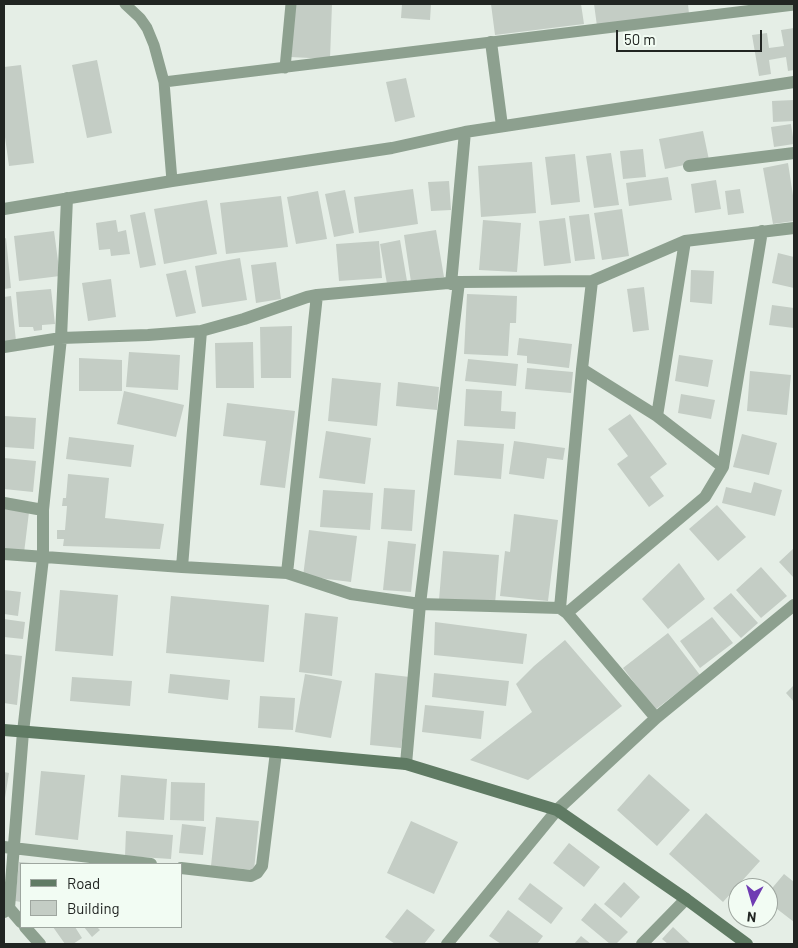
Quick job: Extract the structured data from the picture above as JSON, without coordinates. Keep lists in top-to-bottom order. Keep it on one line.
{"legend":["Road","Building"],"scale_bar":"50 m","north":"bottom"}
